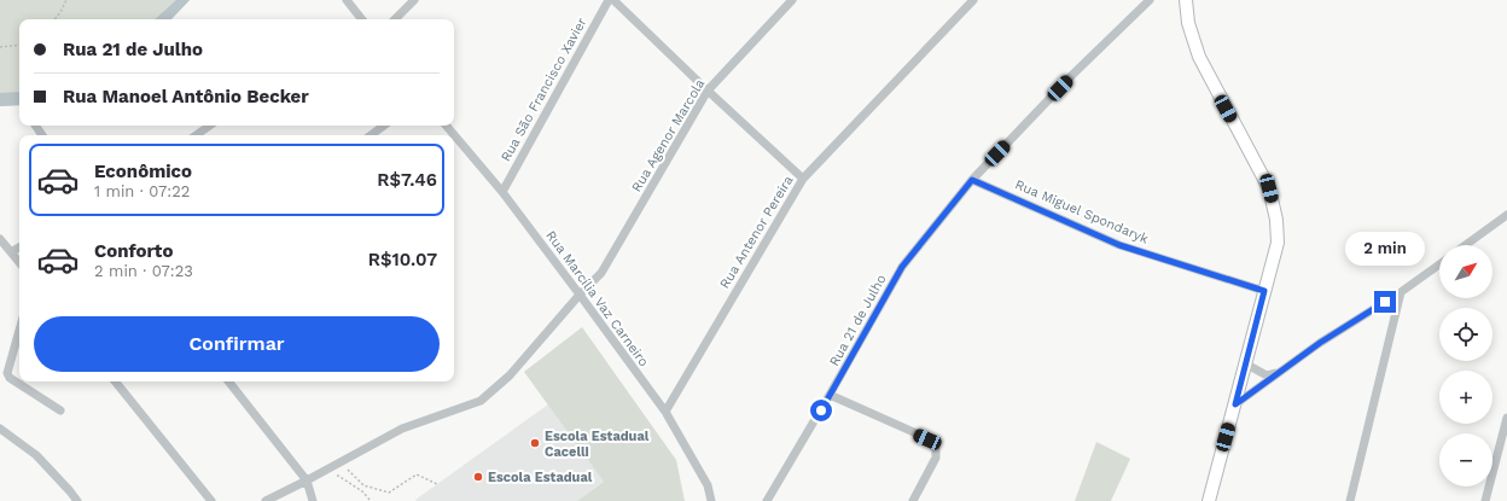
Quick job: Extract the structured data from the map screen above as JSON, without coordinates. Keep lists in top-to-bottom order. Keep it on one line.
{"streets":{"street":["Rua São Francisco Xavier","Rua Agenor Marcola","Rua Miguel Spondaryk","Rua Antenor Pereira","Rua Marcília Vaz Carneiro","Rua 21 de Julho"]},"crossings":[["Rua São Francisco Xavier","Rua Marcília Vaz Carneiro"],["Rua Agenor Marcola","Rua Marcília Vaz Carneiro"],["Rua Miguel Spondaryk","Rua 21 de Julho"],["Rua Antenor Pereira","Rua Marcília Vaz Carneiro"]],"places":["Escola Estadual Cacelli","Escola Estadual"],"north":"top right","page":{"banner":["Rua 21 de Julho","Rua Manoel Antônio Becker"],"list":[{"name":"Econômico","note":"1 min · 07:22","value":"R$7.46"},{"name":"Conforto","note":"2 min · 07:23","value":"R$10.07"}],"bubble":"2 min","map_buttons":["+","−"],"buttons":"Confirmar"}}
